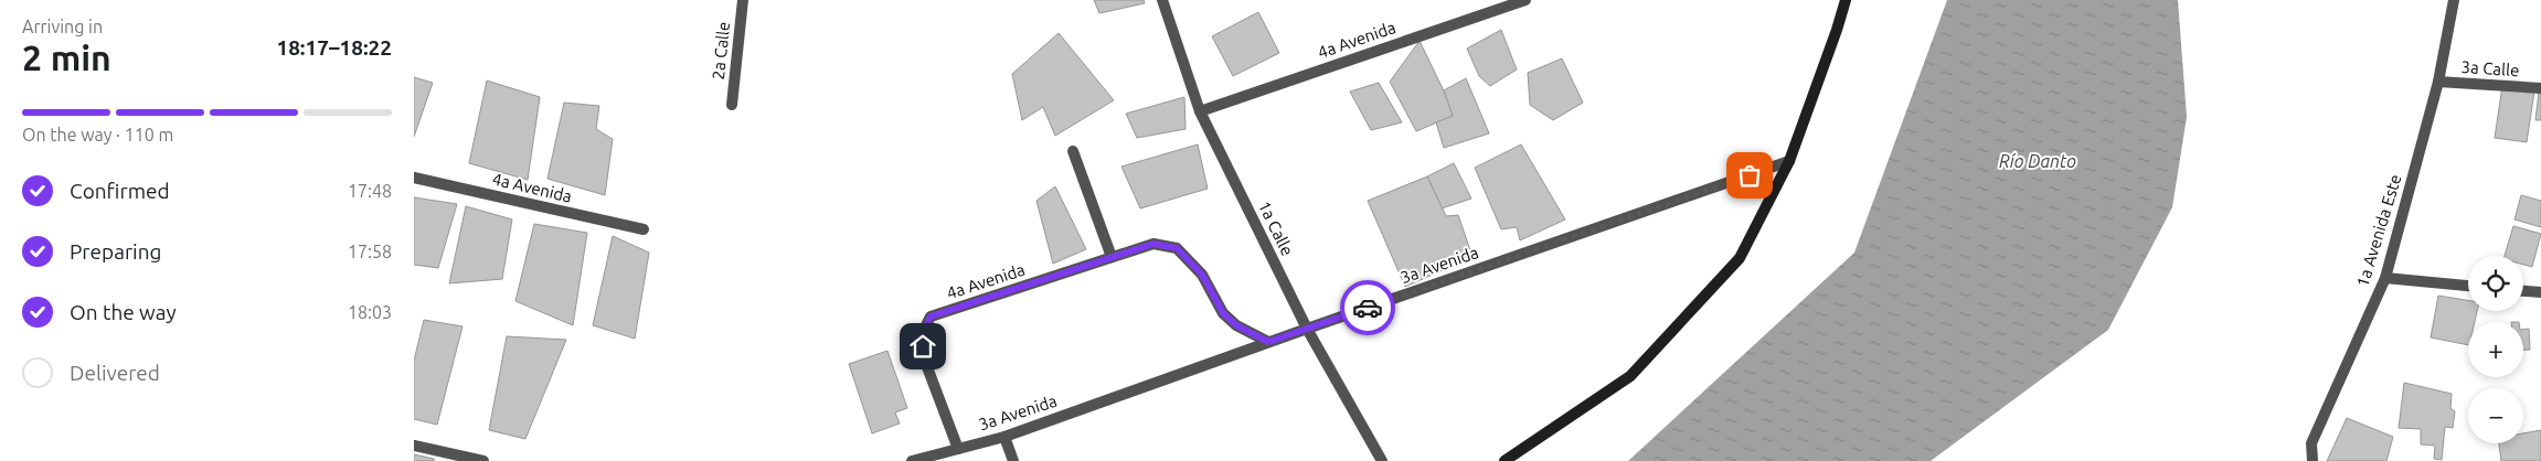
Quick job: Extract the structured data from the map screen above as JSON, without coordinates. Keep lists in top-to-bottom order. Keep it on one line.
{"streets":{"street":["4a Avenida","2a Calle","3a Calle","1a Calle","1a Avenida Este","3a Avenida"]},"crossings":[["4a Avenida","1a Calle"],["4a Avenida","3a Avenida"],["3a Calle","1a Avenida Este"],["1a Calle","3a Avenida"]],"water":["Río Danto"],"page":{"heading":["2 min","Arriving in","18:17–18:22"],"bar":"On the way · 110 m","list":[["Confirmed","17:48"],["Preparing","17:58"],["On the way","18:03"],"Delivered"],"map_buttons":["+","−"]}}
